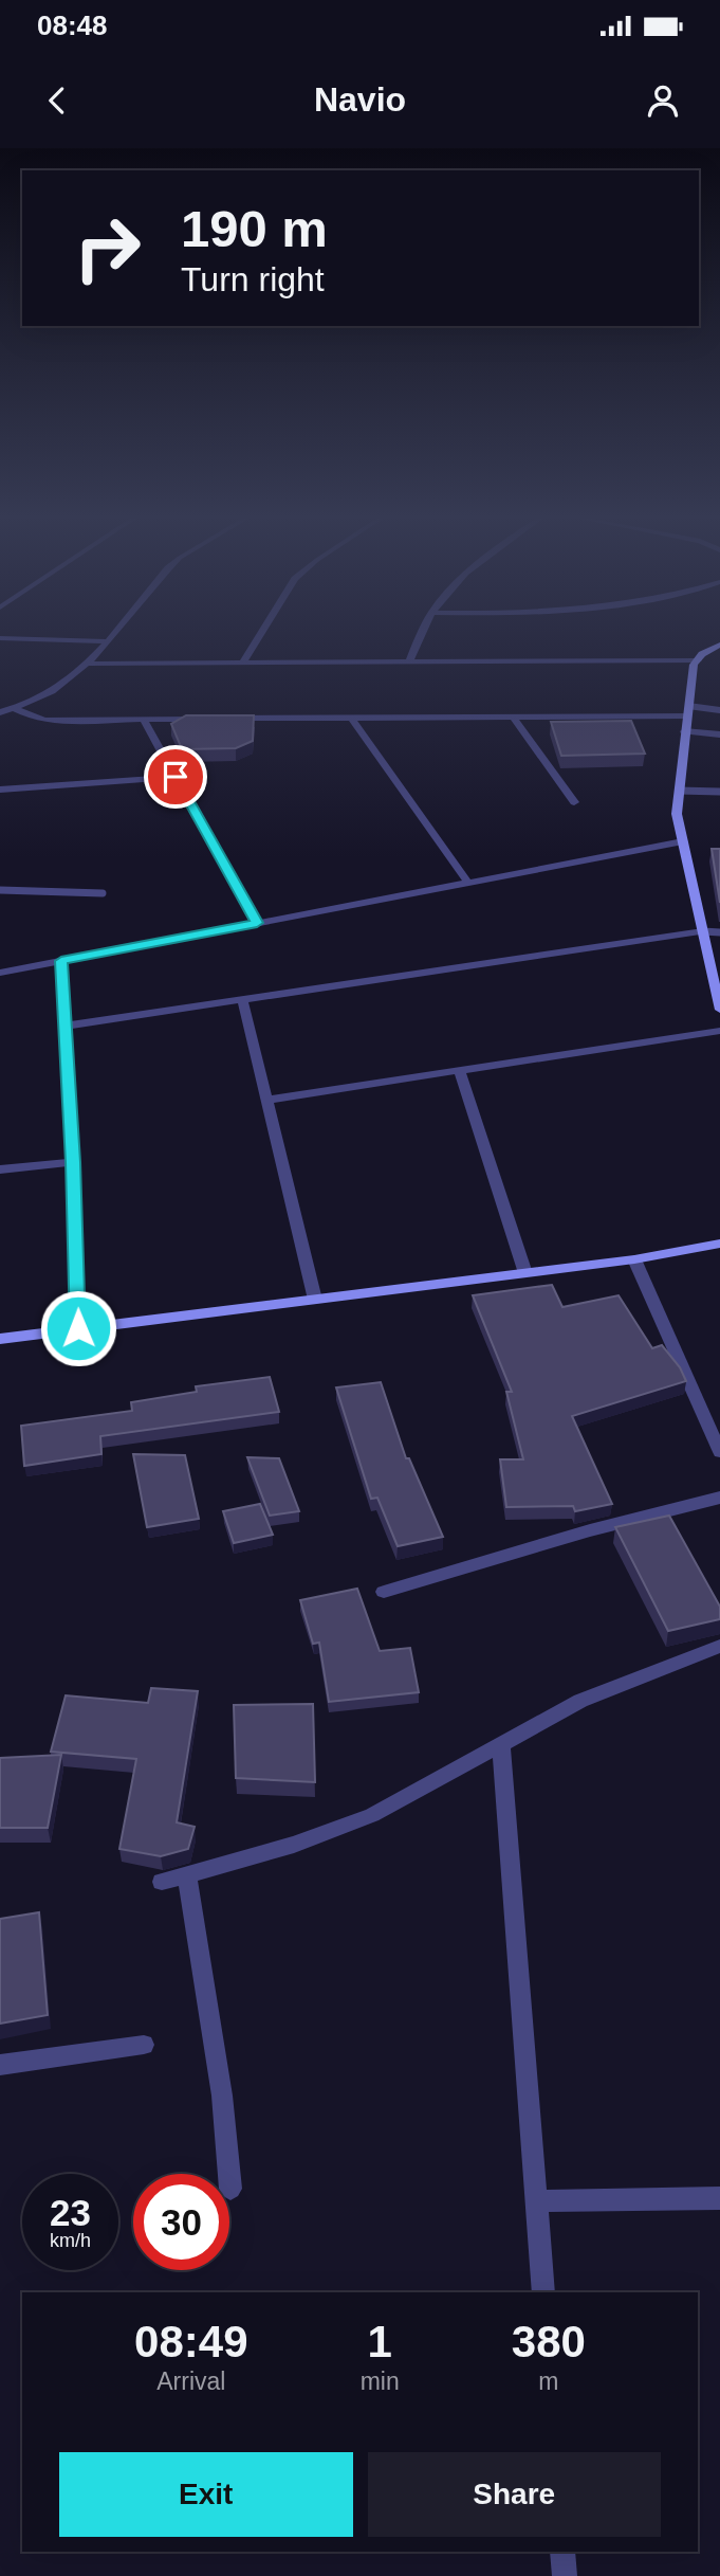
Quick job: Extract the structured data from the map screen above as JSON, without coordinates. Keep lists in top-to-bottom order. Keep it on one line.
{"page":{"status":"08:48","header":"Navio","turn":["190 m","Turn right"],"speed":"23 km/h","limit":"30","eta":["08:49","Arrival","1","min","380","m"],"buttons":["Exit","Share"]}}
